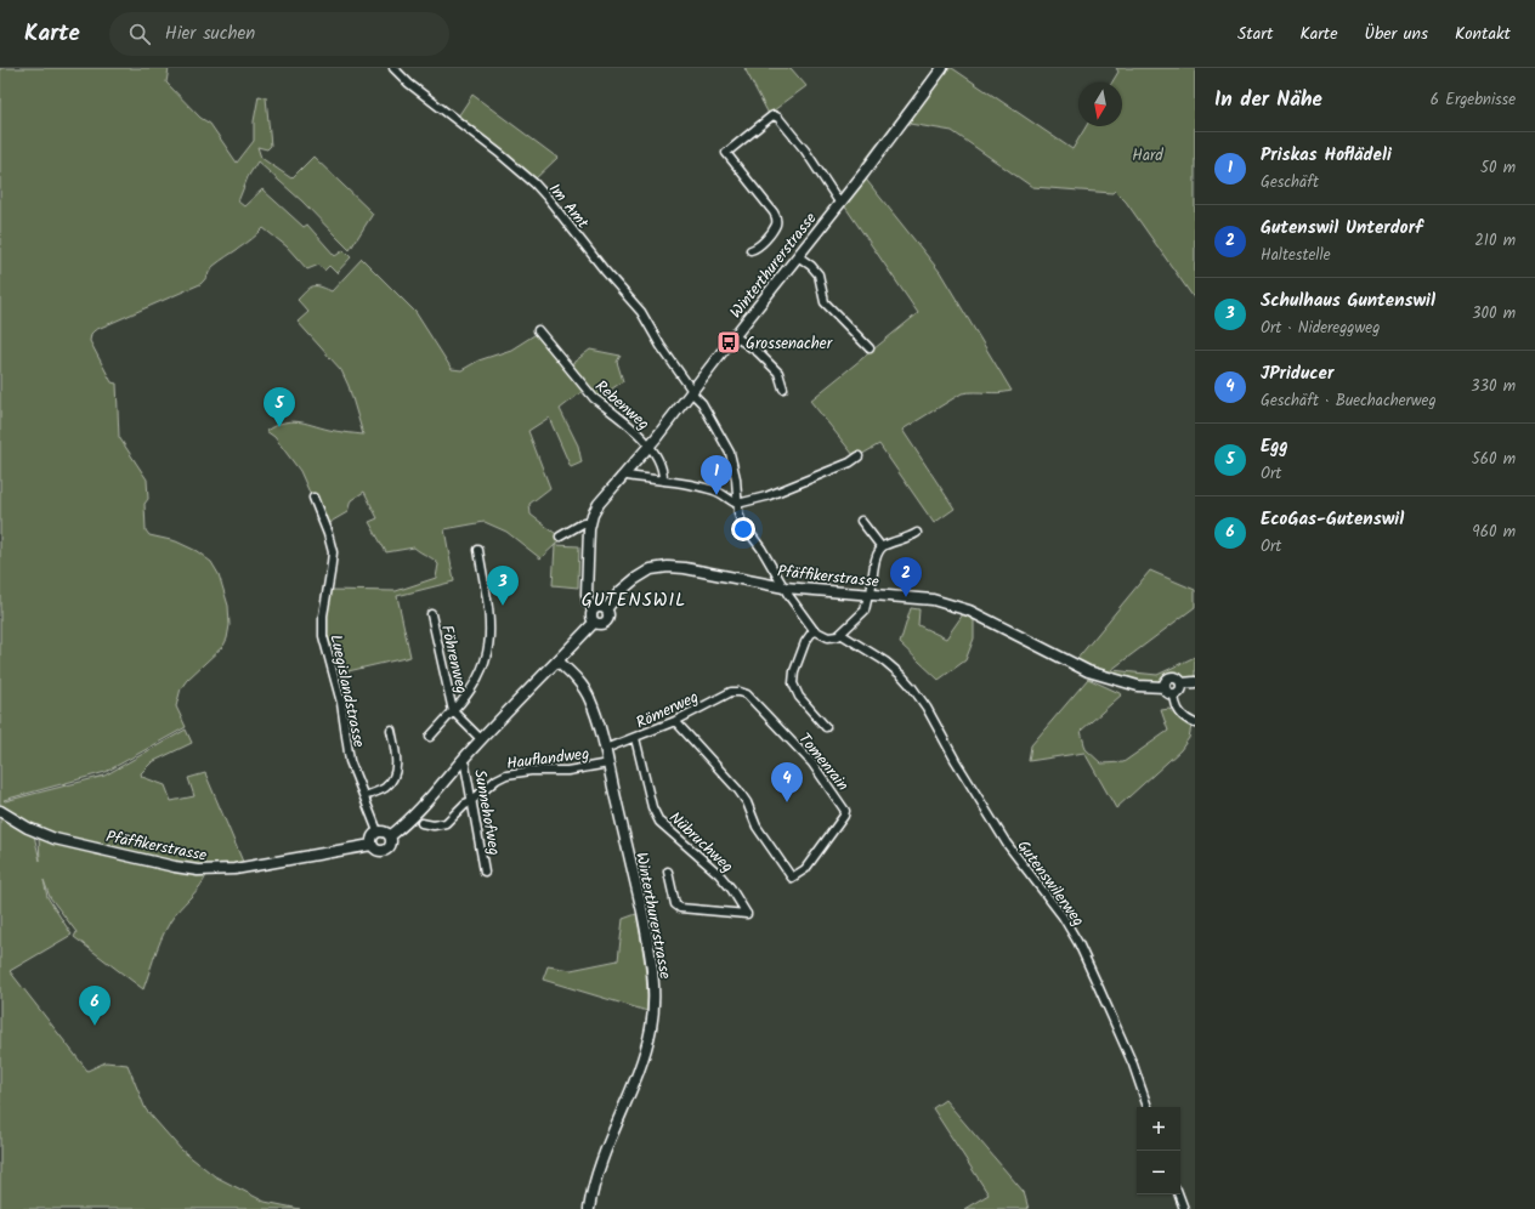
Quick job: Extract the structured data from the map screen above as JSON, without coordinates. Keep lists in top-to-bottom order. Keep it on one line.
{"streets":{"main road":["Winterthurerstrasse","Pfäffikerstrasse"],"street":["Im Amt","Rebenweg","Föhrenweg","Luegislandstrasse","Römerweg","Hauflandweg","Tomenrain","Sunnehofweg","Nübruchweg","Gutenswilerweg"]},"crossings":[["Im Amt","Winterthurerstrasse"],["Im Amt","Pfäffikerstrasse"],["Winterthurerstrasse","Rebenweg"],["Winterthurerstrasse","Pfäffikerstrasse"],["Winterthurerstrasse","Römerweg"],["Winterthurerstrasse","Hauflandweg"],["Pfäffikerstrasse","Luegislandstrasse"],["Pfäffikerstrasse","Sunnehofweg"],["Römerweg","Tomenrain"],["Römerweg","Nübruchweg"],["Hauflandweg","Sunnehofweg"]],"districts":["GUTENSWIL"],"parks":["Hard"],"places":{"bus stop":["Grossenacher"]},"north":"bottom","page":{"header":"Karte","search":"Hier suchen","nav":["Start","Karte","Über uns","Kontakt"],"heading":["In der Nähe","6 Ergebnisse"],"list":[{"mark":"1","name":"Priskas Hoflädeli","note":"Geschäft","value":"50 m"},{"mark":"2","name":"Gutenswil Unterdorf","note":"Haltestelle","value":"210 m"},{"mark":"3","name":"Schulhaus Guntenswil","note":"Ort · Nidereggweg","value":"300 m"},{"mark":"4","name":"JPriducer","note":"Geschäft · Buechacherweg","value":"330 m"},{"mark":"5","name":"Egg","note":"Ort","value":"560 m"},{"mark":"6","name":"EcoGas-Gutenswil","note":"Ort","value":"960 m"}],"pins":["5","1","2","3","4","6"],"map_buttons":["+","−"]}}
